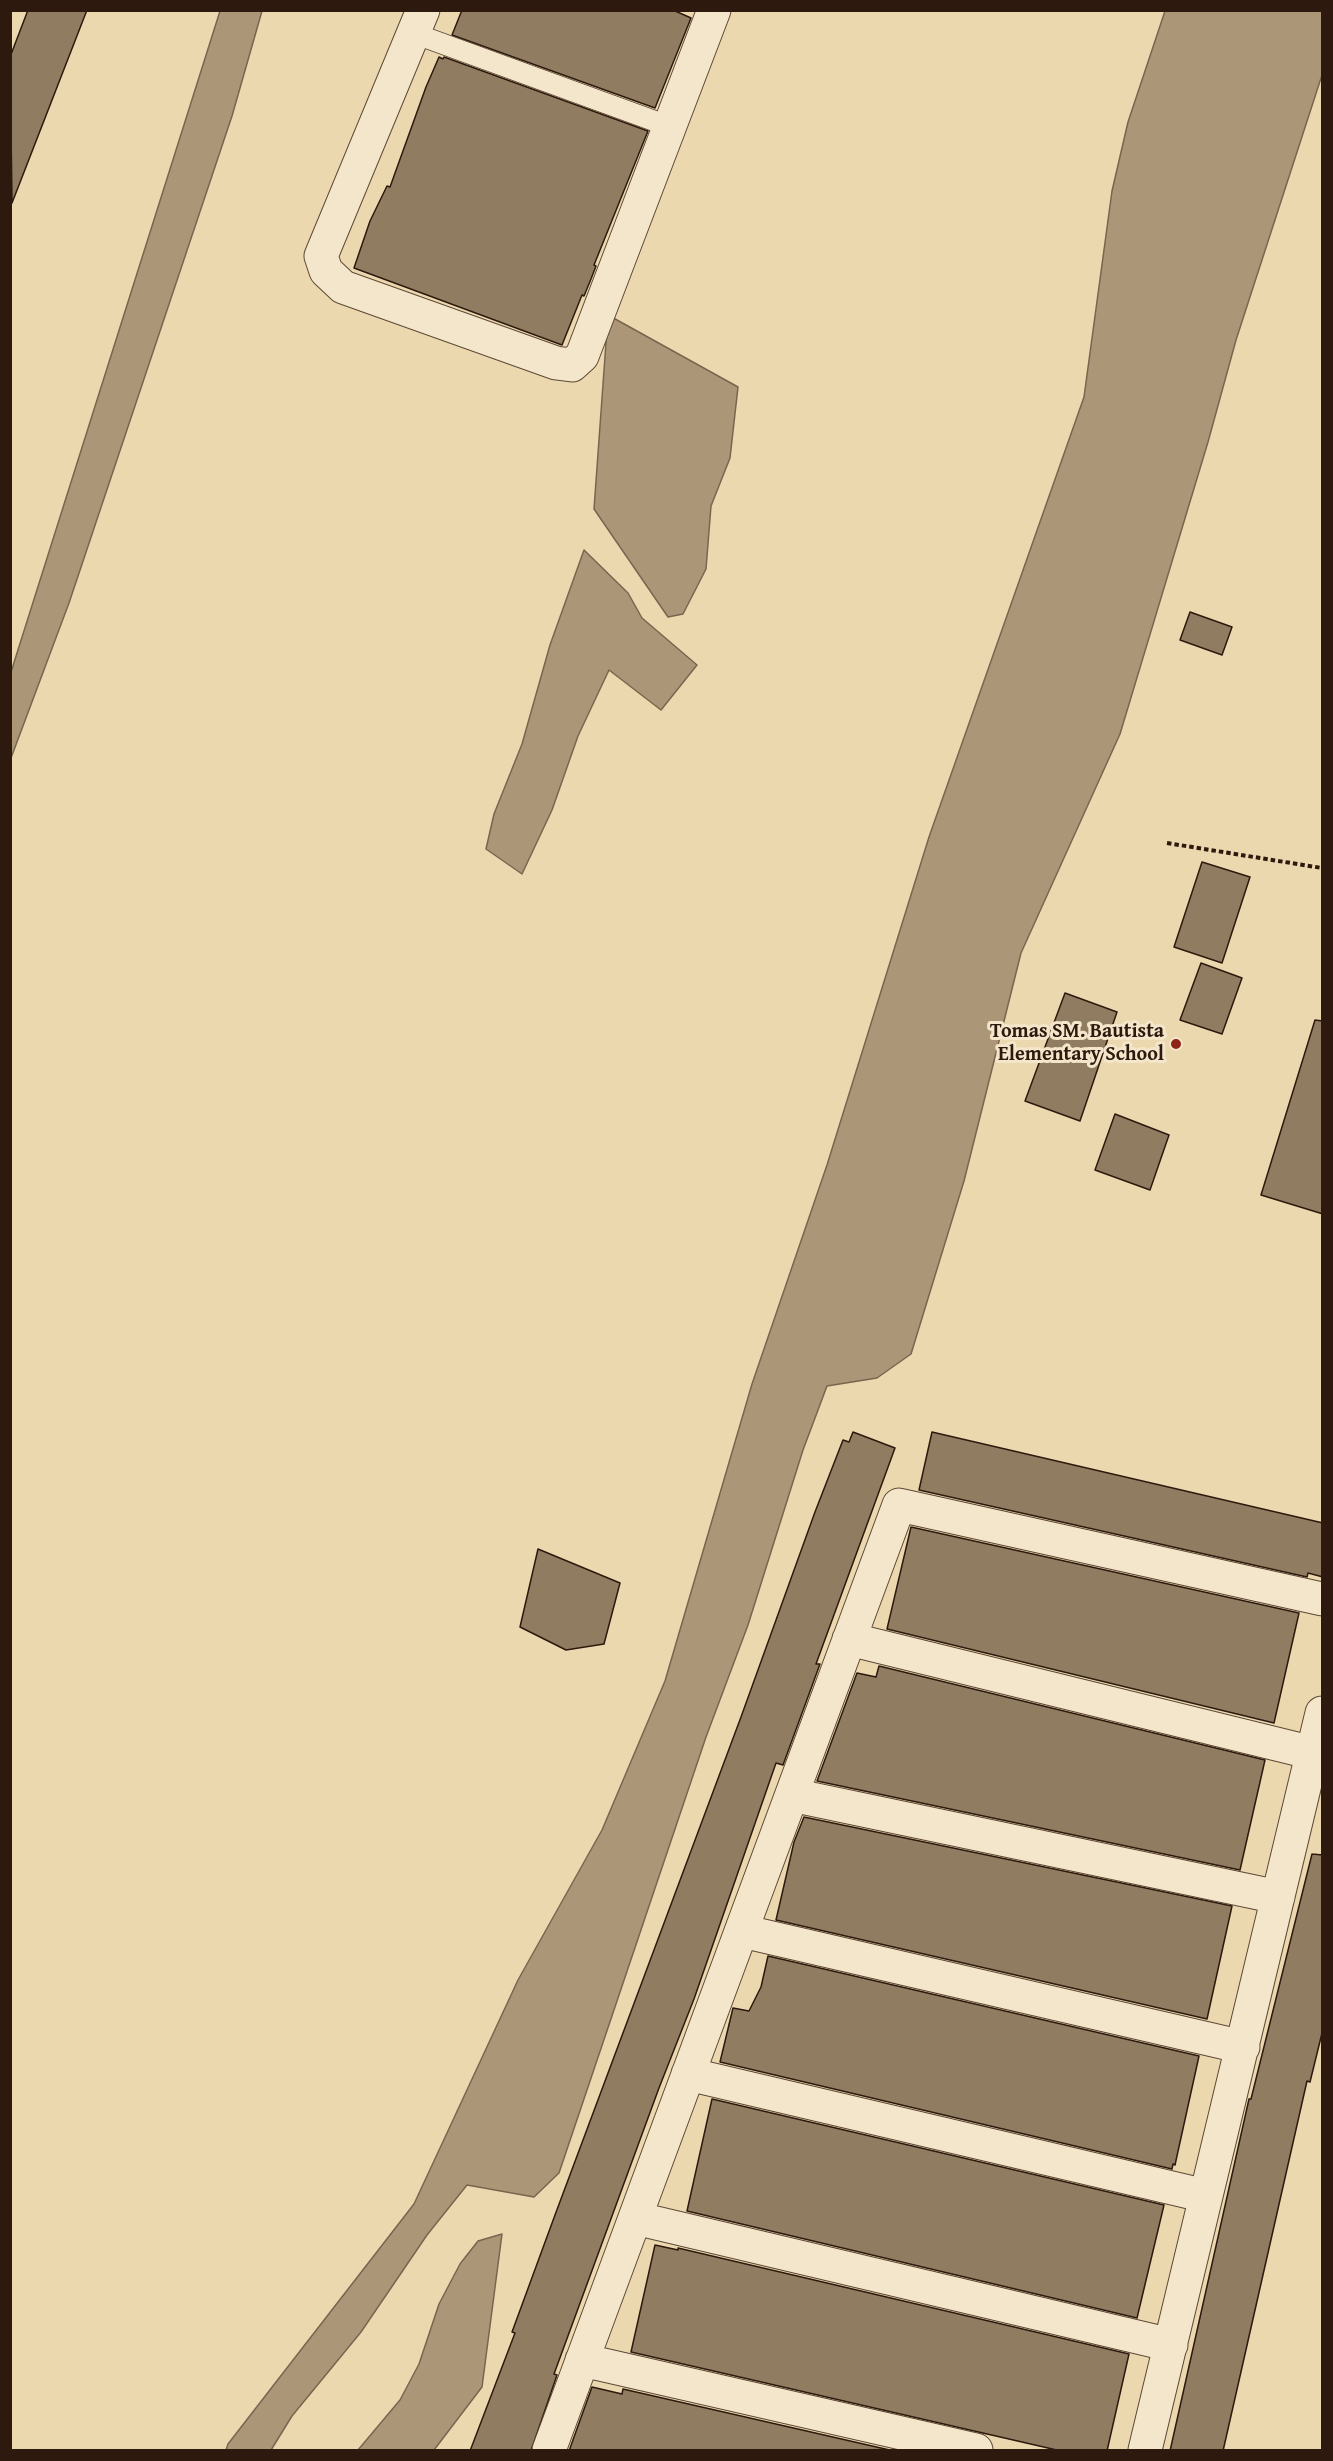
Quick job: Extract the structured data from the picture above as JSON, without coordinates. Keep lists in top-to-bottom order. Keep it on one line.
{"places":["Tomas SM. Bautista Elementary School"]}
